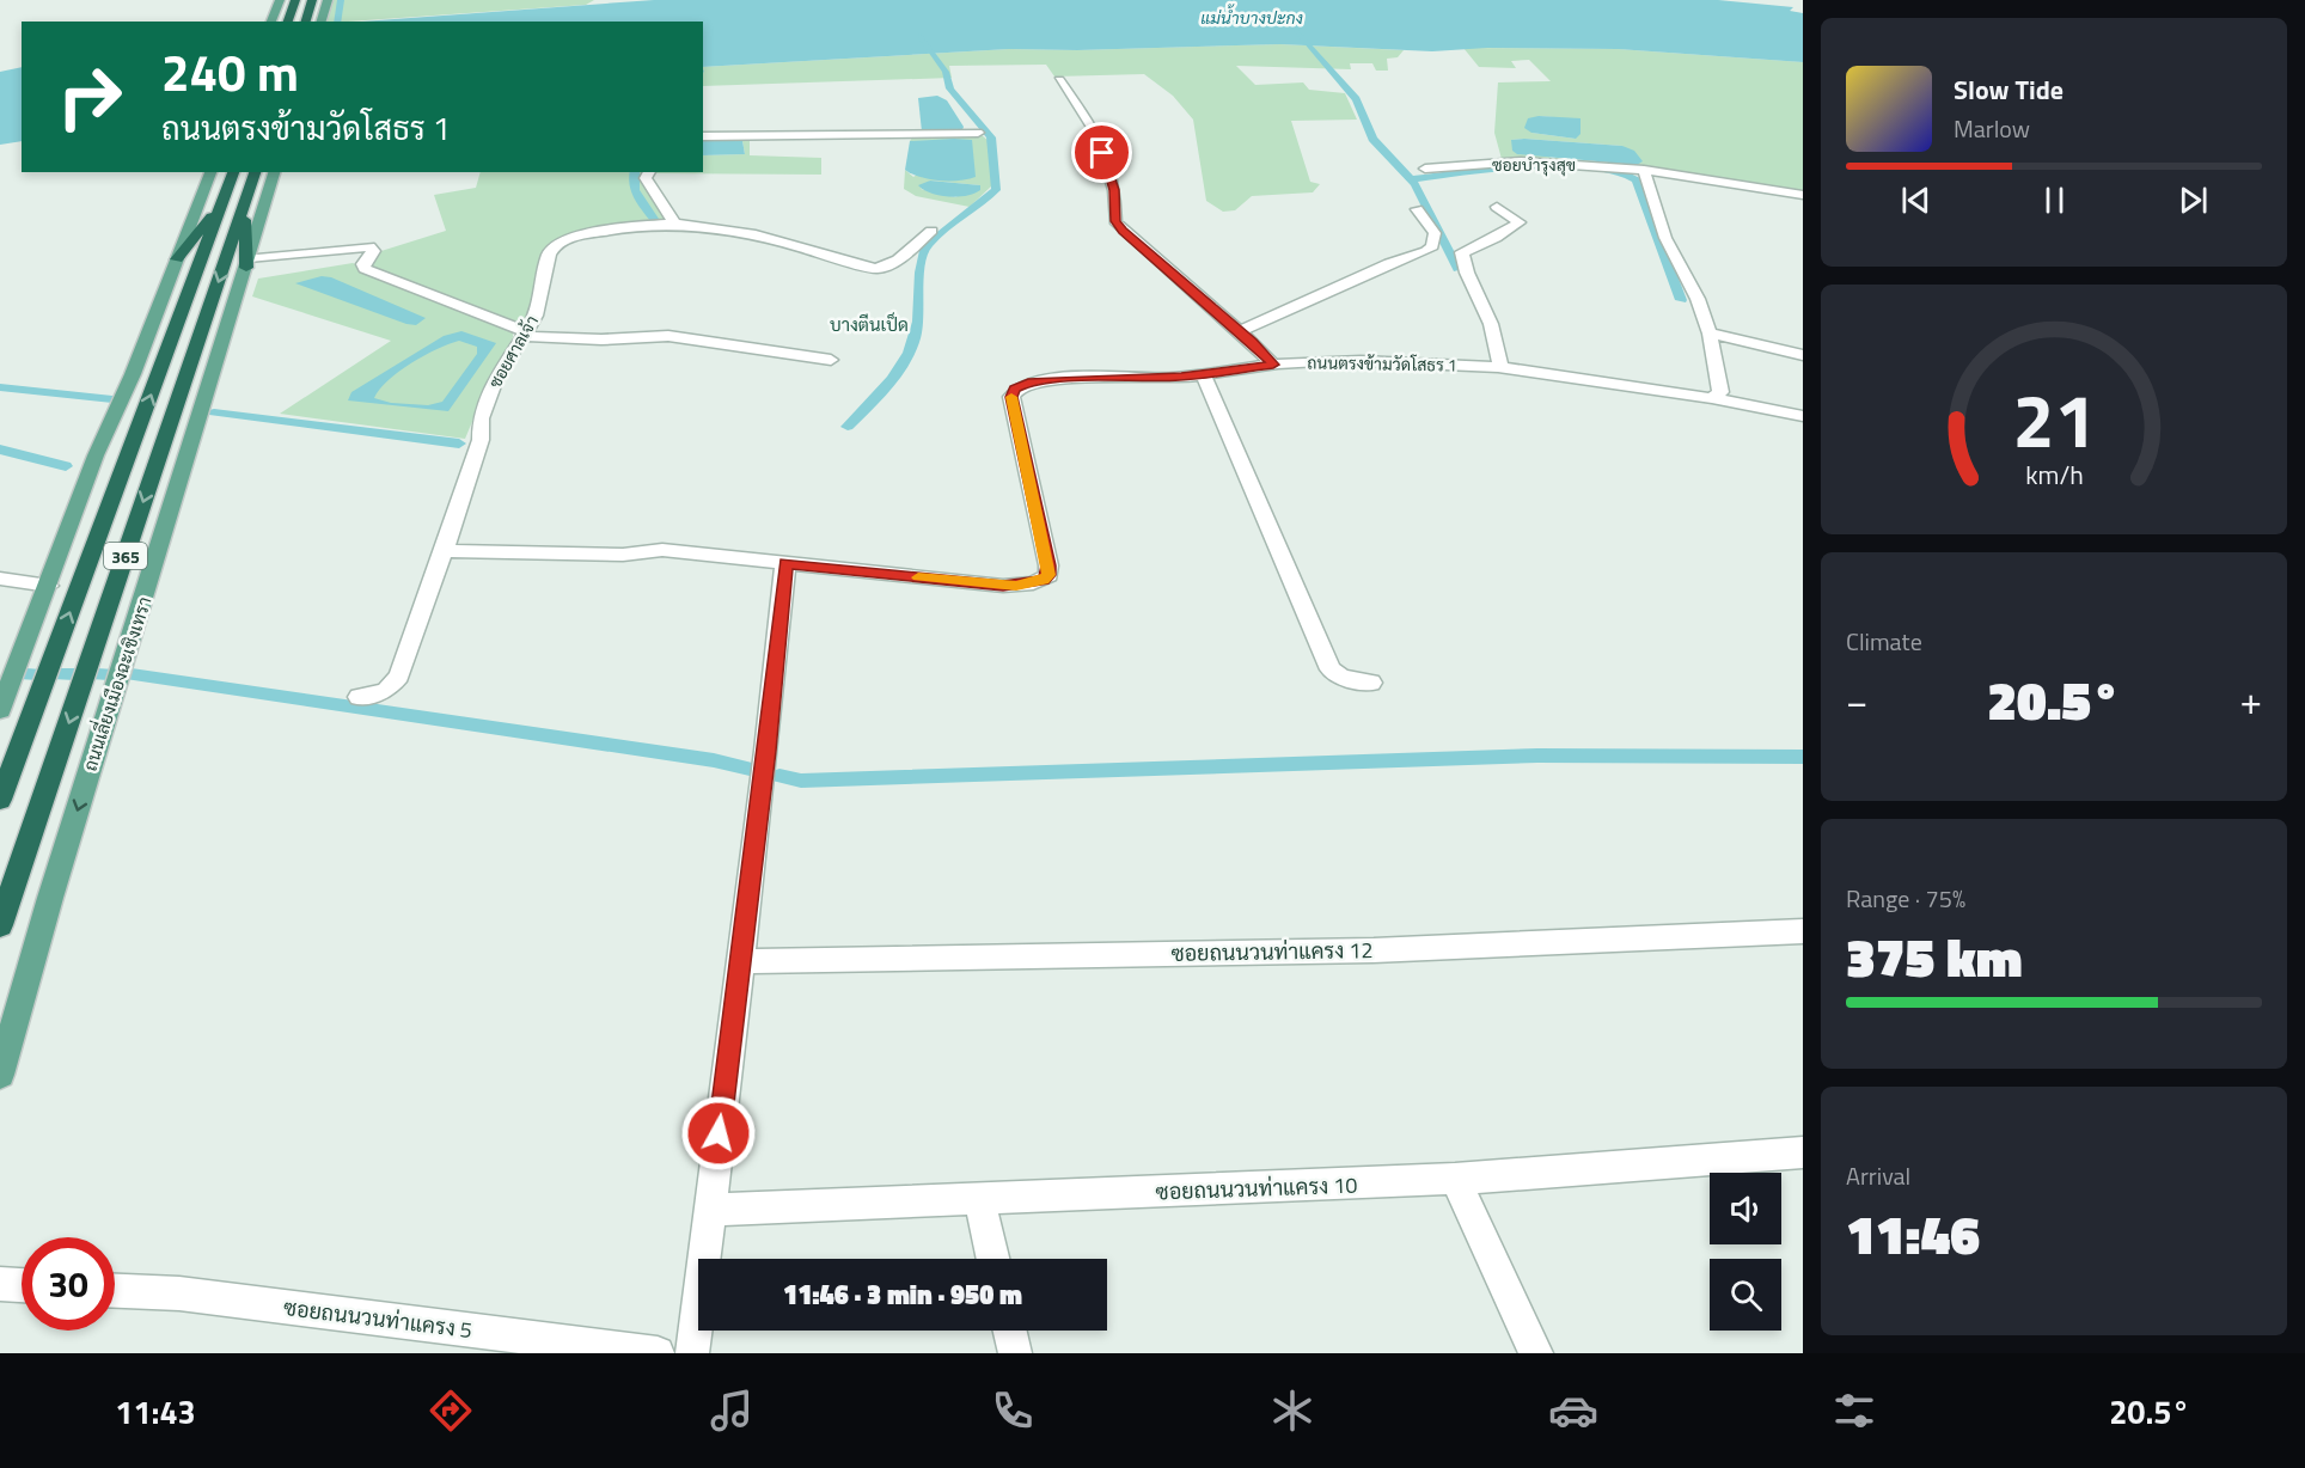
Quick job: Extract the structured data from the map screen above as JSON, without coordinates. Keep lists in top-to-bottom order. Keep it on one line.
{"streets":{"highway":["365","ถนนเลี่ยงเมืองฉะเชิงเทรา"],"street":["ซอยบำรุงสุข","ซอยศาลเจ้า","ถนนตรงข้ามวัดโสธร 1","ซอยถนนวนท่าแครง 12","ซอยถนนวนท่าแครง 10","ซอยถนนวนท่าแครง 5"]},"districts":["บางตีนเป็ด"],"water":["แม่น้ำบางปะกง"],"page":{"turn":["240 m","ถนนตรงข้ามวัดโสธร 1"],"song":["Slow Tide","Marlow"],"tile":["Climate",["Range · 75%","375 km"],["Arrival","11:46"]],"heat":["−","20.5°","+"],"limit":"30","trip":"11:46 · 3 min · 950 m","tabs":["11:43","20.5°"],"gauge":["21","km/h"]}}
